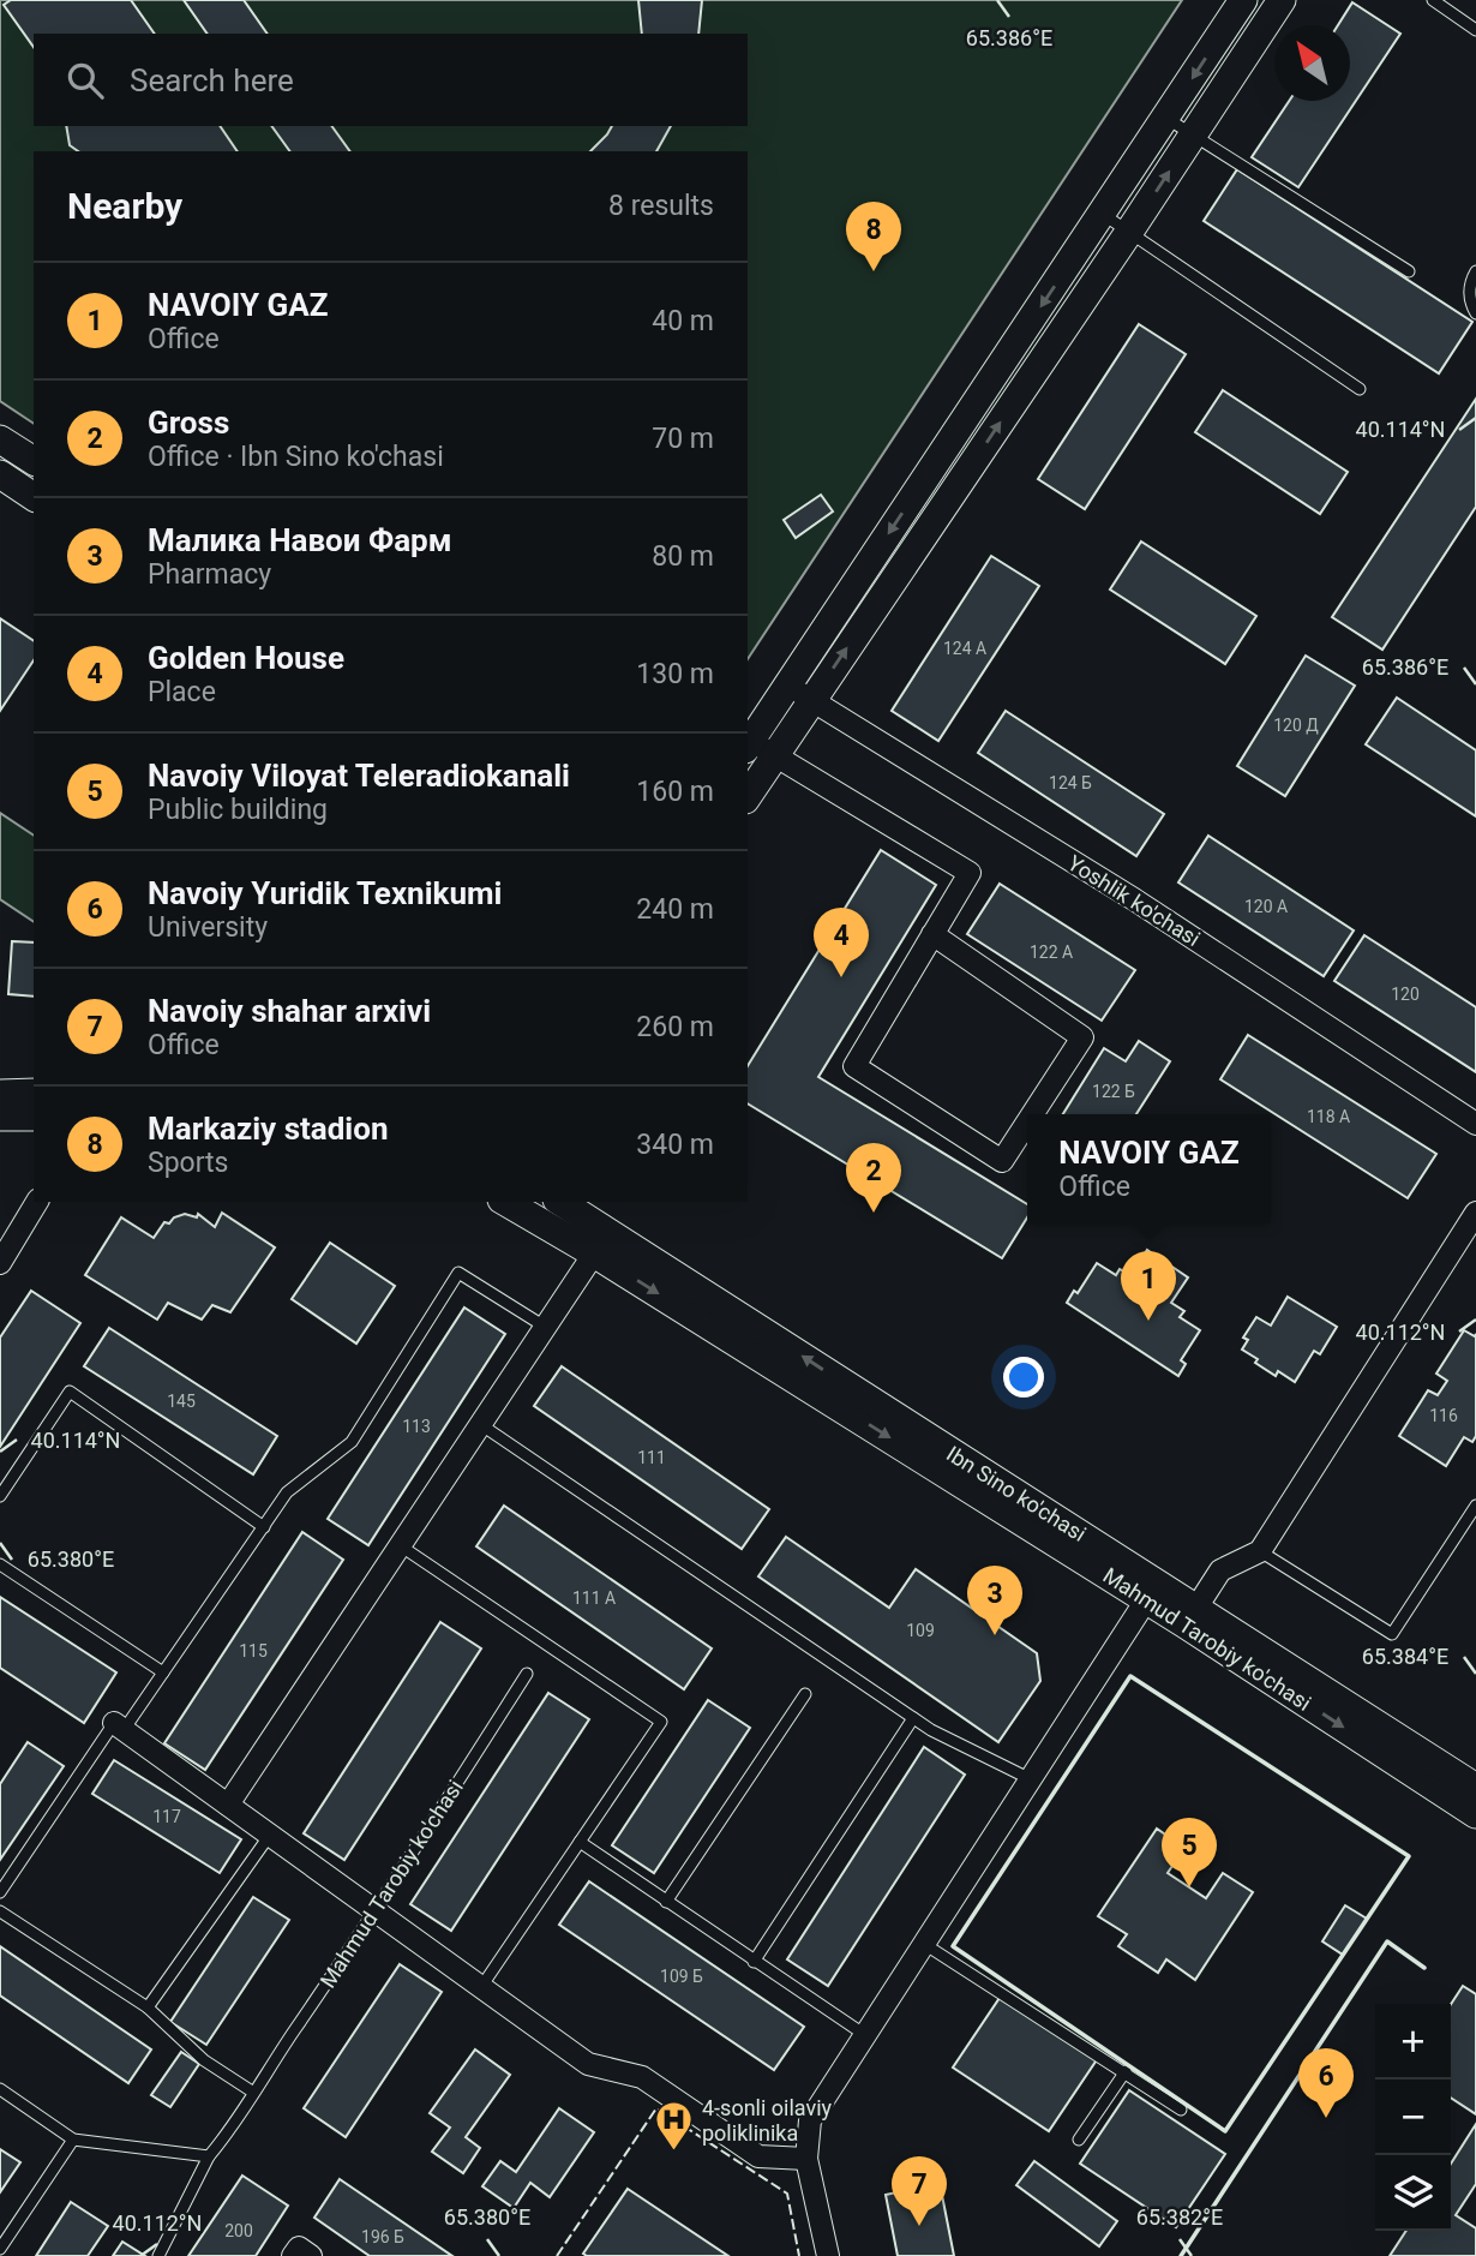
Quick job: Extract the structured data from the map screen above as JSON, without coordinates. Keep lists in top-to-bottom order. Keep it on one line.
{"streets":{"street":["Yoshlik ko'chasi","Mahmud Tarobiy ko'chasi"]},"places":{"hospital":["4-sonli oilaviy poliklinika"]},"house_numbers":["124 А","120 Д","124 Б","120 А","122 А","120","122 Б","118 А","145","116","113","111","111 А","109","115","117","109 Б","200","196 Б"],"north":"top left","page":{"search":"Search here","heading":["Nearby","8 results"],"pins":["8","4","2","1","3","5","6","7"],"list":[{"mark":"1","name":"NAVOIY GAZ","note":"Office","value":"40 m"},{"mark":"2","name":"Gross","note":"Office · Ibn Sino ko'chasi","value":"70 m"},{"mark":"3","name":"Малика Навои Фарм","note":"Pharmacy","value":"80 m"},{"mark":"4","name":"Golden House","note":"Place","value":"130 m"},{"mark":"5","name":"Navoiy Viloyat Teleradiokanali","note":"Public building","value":"160 m"},{"mark":"6","name":"Navoiy Yuridik Texnikumi","note":"University","value":"240 m"},{"mark":"7","name":"Navoiy shahar arxivi","note":"Office","value":"260 m"},{"mark":"8","name":"Markaziy stadion","note":"Sports","value":"340 m"}],"popup":["NAVOIY GAZ","Office"],"map_buttons":["+","−"]},"coordinates":["65.386°E","40.114°N","40.112°N","65.380°E","65.384°E","65.382°E"]}
